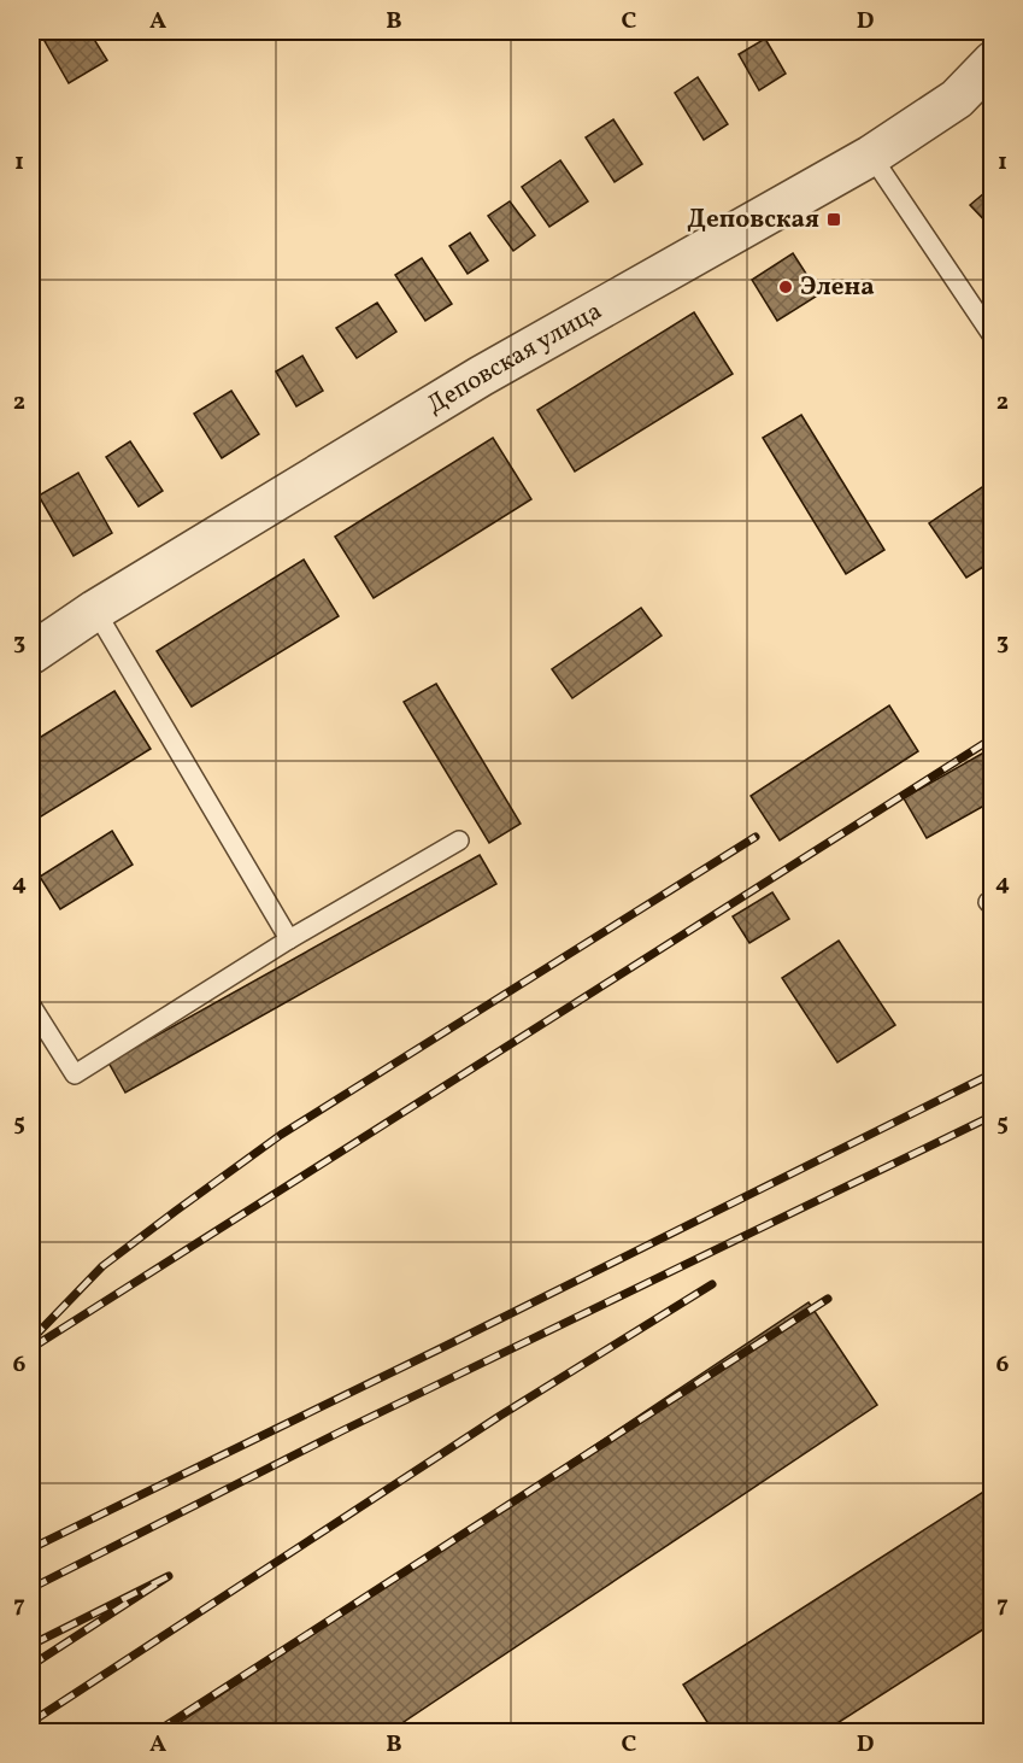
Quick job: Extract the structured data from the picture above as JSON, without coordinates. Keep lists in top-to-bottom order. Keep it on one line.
{"streets":{"street":["Деповская улица"]},"places":{"transit":["Деповская"],"other":["Элена"]},"grid":{"columns":["A","B","C","D"],"rows":["1","2","3","4","5","6","7"]}}
